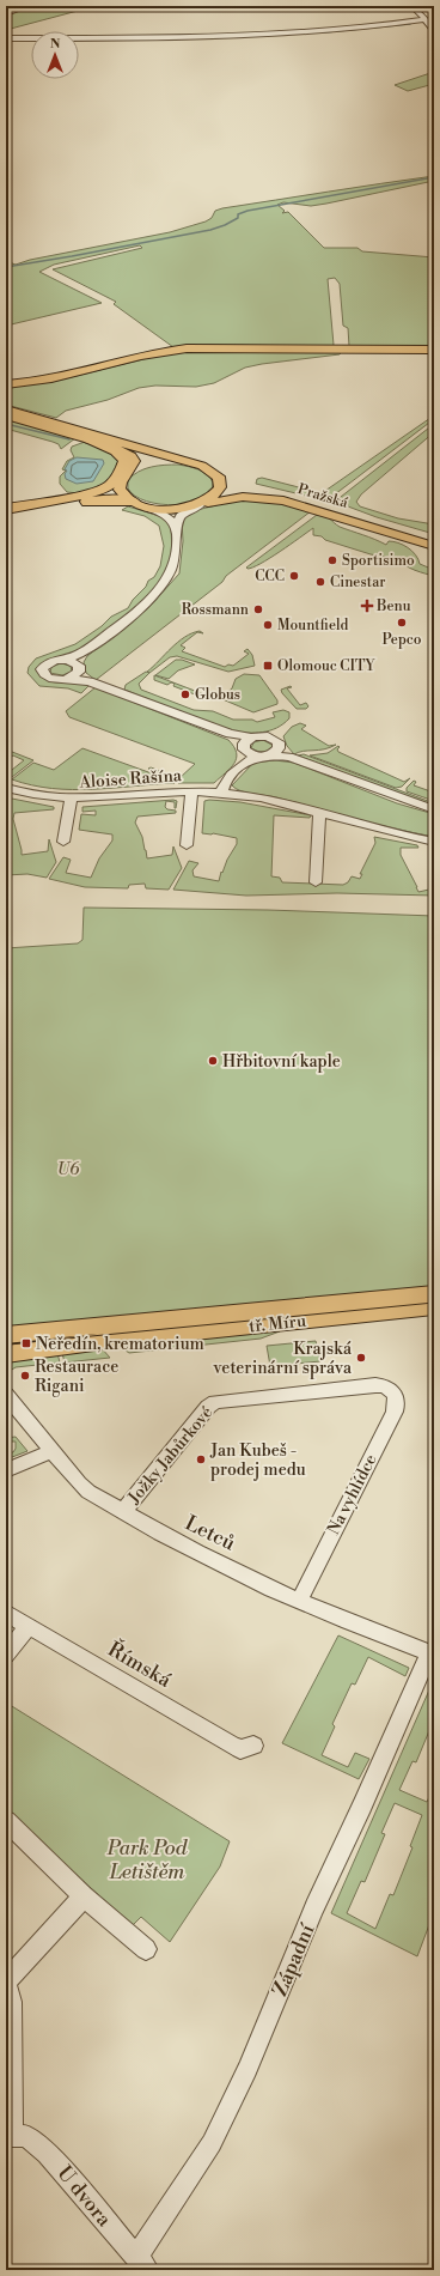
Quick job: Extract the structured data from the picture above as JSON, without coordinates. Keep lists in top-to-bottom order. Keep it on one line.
{"streets":{"main road":["Pražská","tř. Míru"],"street":["Aloise Rašína","Jožky Jabůrkové","Na vyhlídce","Letců","Římská","Západní","U dvora"]},"crossings":[["Jožky Jabůrkové","Na vyhlídce"],["Jožky Jabůrkové","Letců"],["Na vyhlídce","Letců"],["Letců","Západní"],["Západní","U dvora"]],"parks":["U6","Park Pod Letištěm"],"places":{"other":["Sportisimo","CCC","Cinestar","Rossmann","Pepco","Mountfield","Globus","Hřbitovní kaple","Krajská veterinární správa","Restaurace Rigani","Jan Kubeš - prodej medu"],"health":["Benu"],"transit":["Olomouc CITY","Neředín, krematorium"]},"north":"top"}
